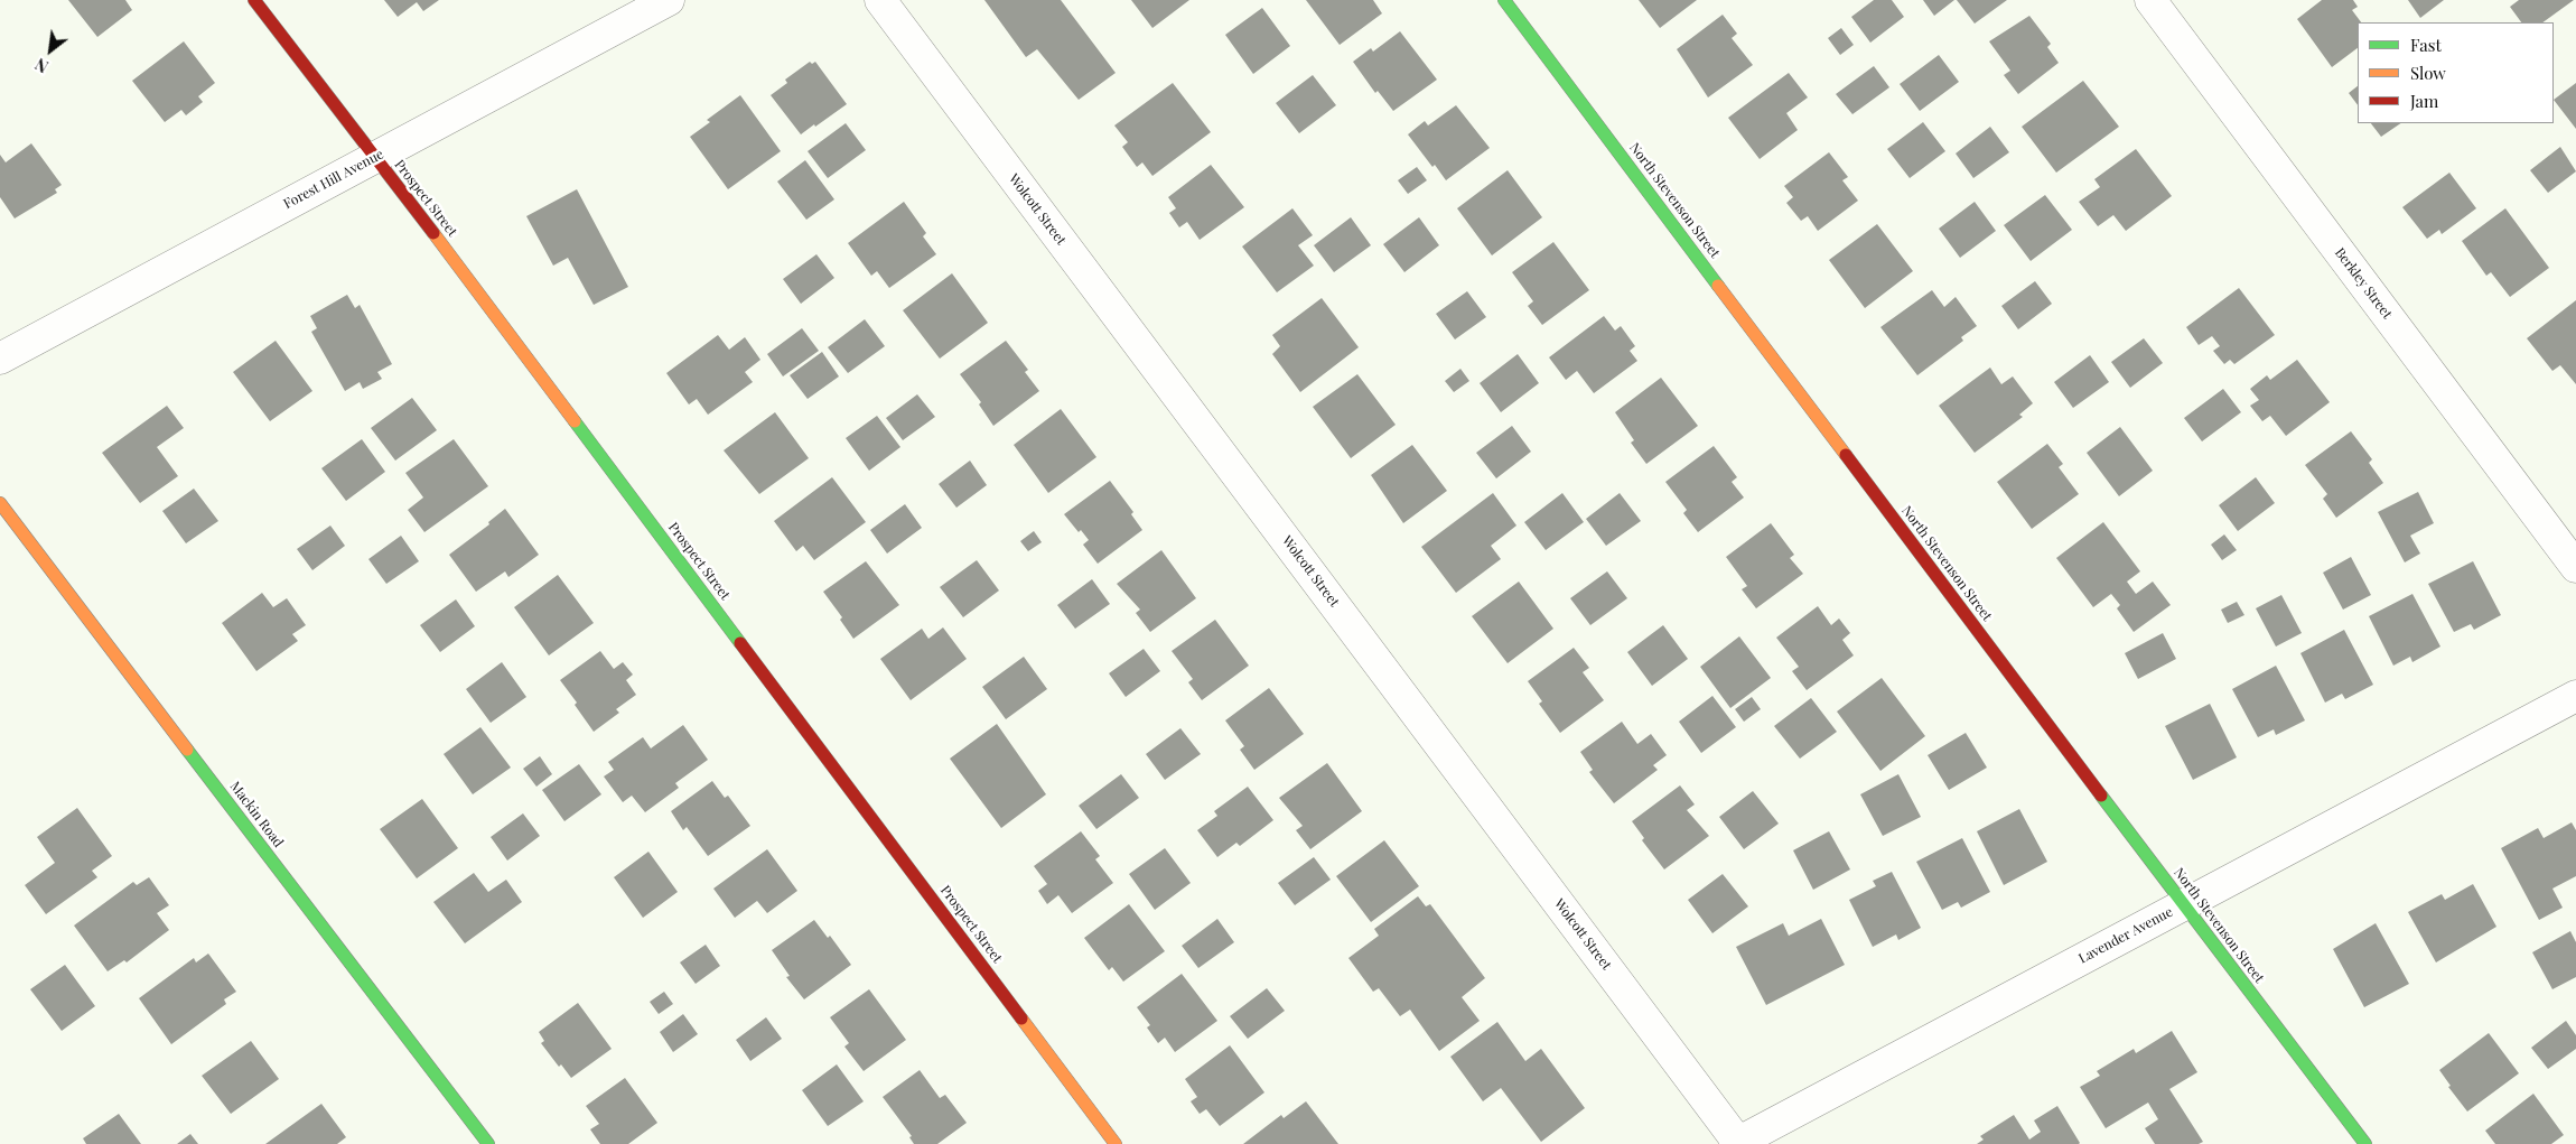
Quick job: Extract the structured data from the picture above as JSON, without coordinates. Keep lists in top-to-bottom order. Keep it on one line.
{"streets":{"street":["Forest Hill Avenue","Prospect Street","North Stevenson Street","Wolcott Street","Berkley Street","Mackin Road","Lavender Avenue"]},"crossings":[["Forest Hill Avenue","Prospect Street"],["North Stevenson Street","Lavender Avenue"],["Wolcott Street","Lavender Avenue"]],"legend":["Fast","Slow","Jam"],"north":"bottom left"}
